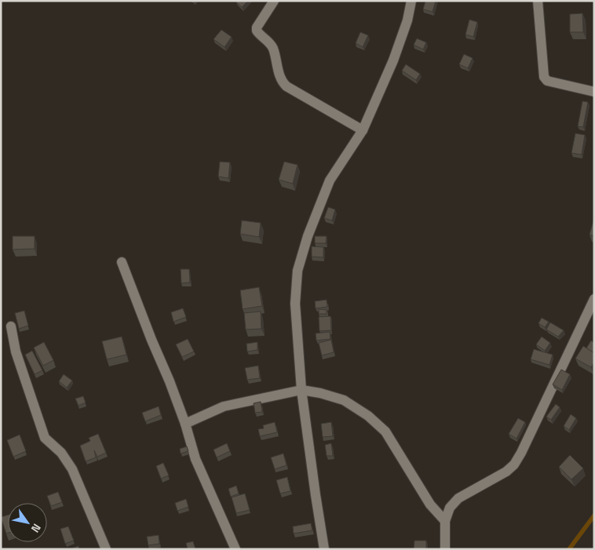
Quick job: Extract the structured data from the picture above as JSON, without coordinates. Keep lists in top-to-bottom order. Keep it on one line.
{"north":"bottom right"}
